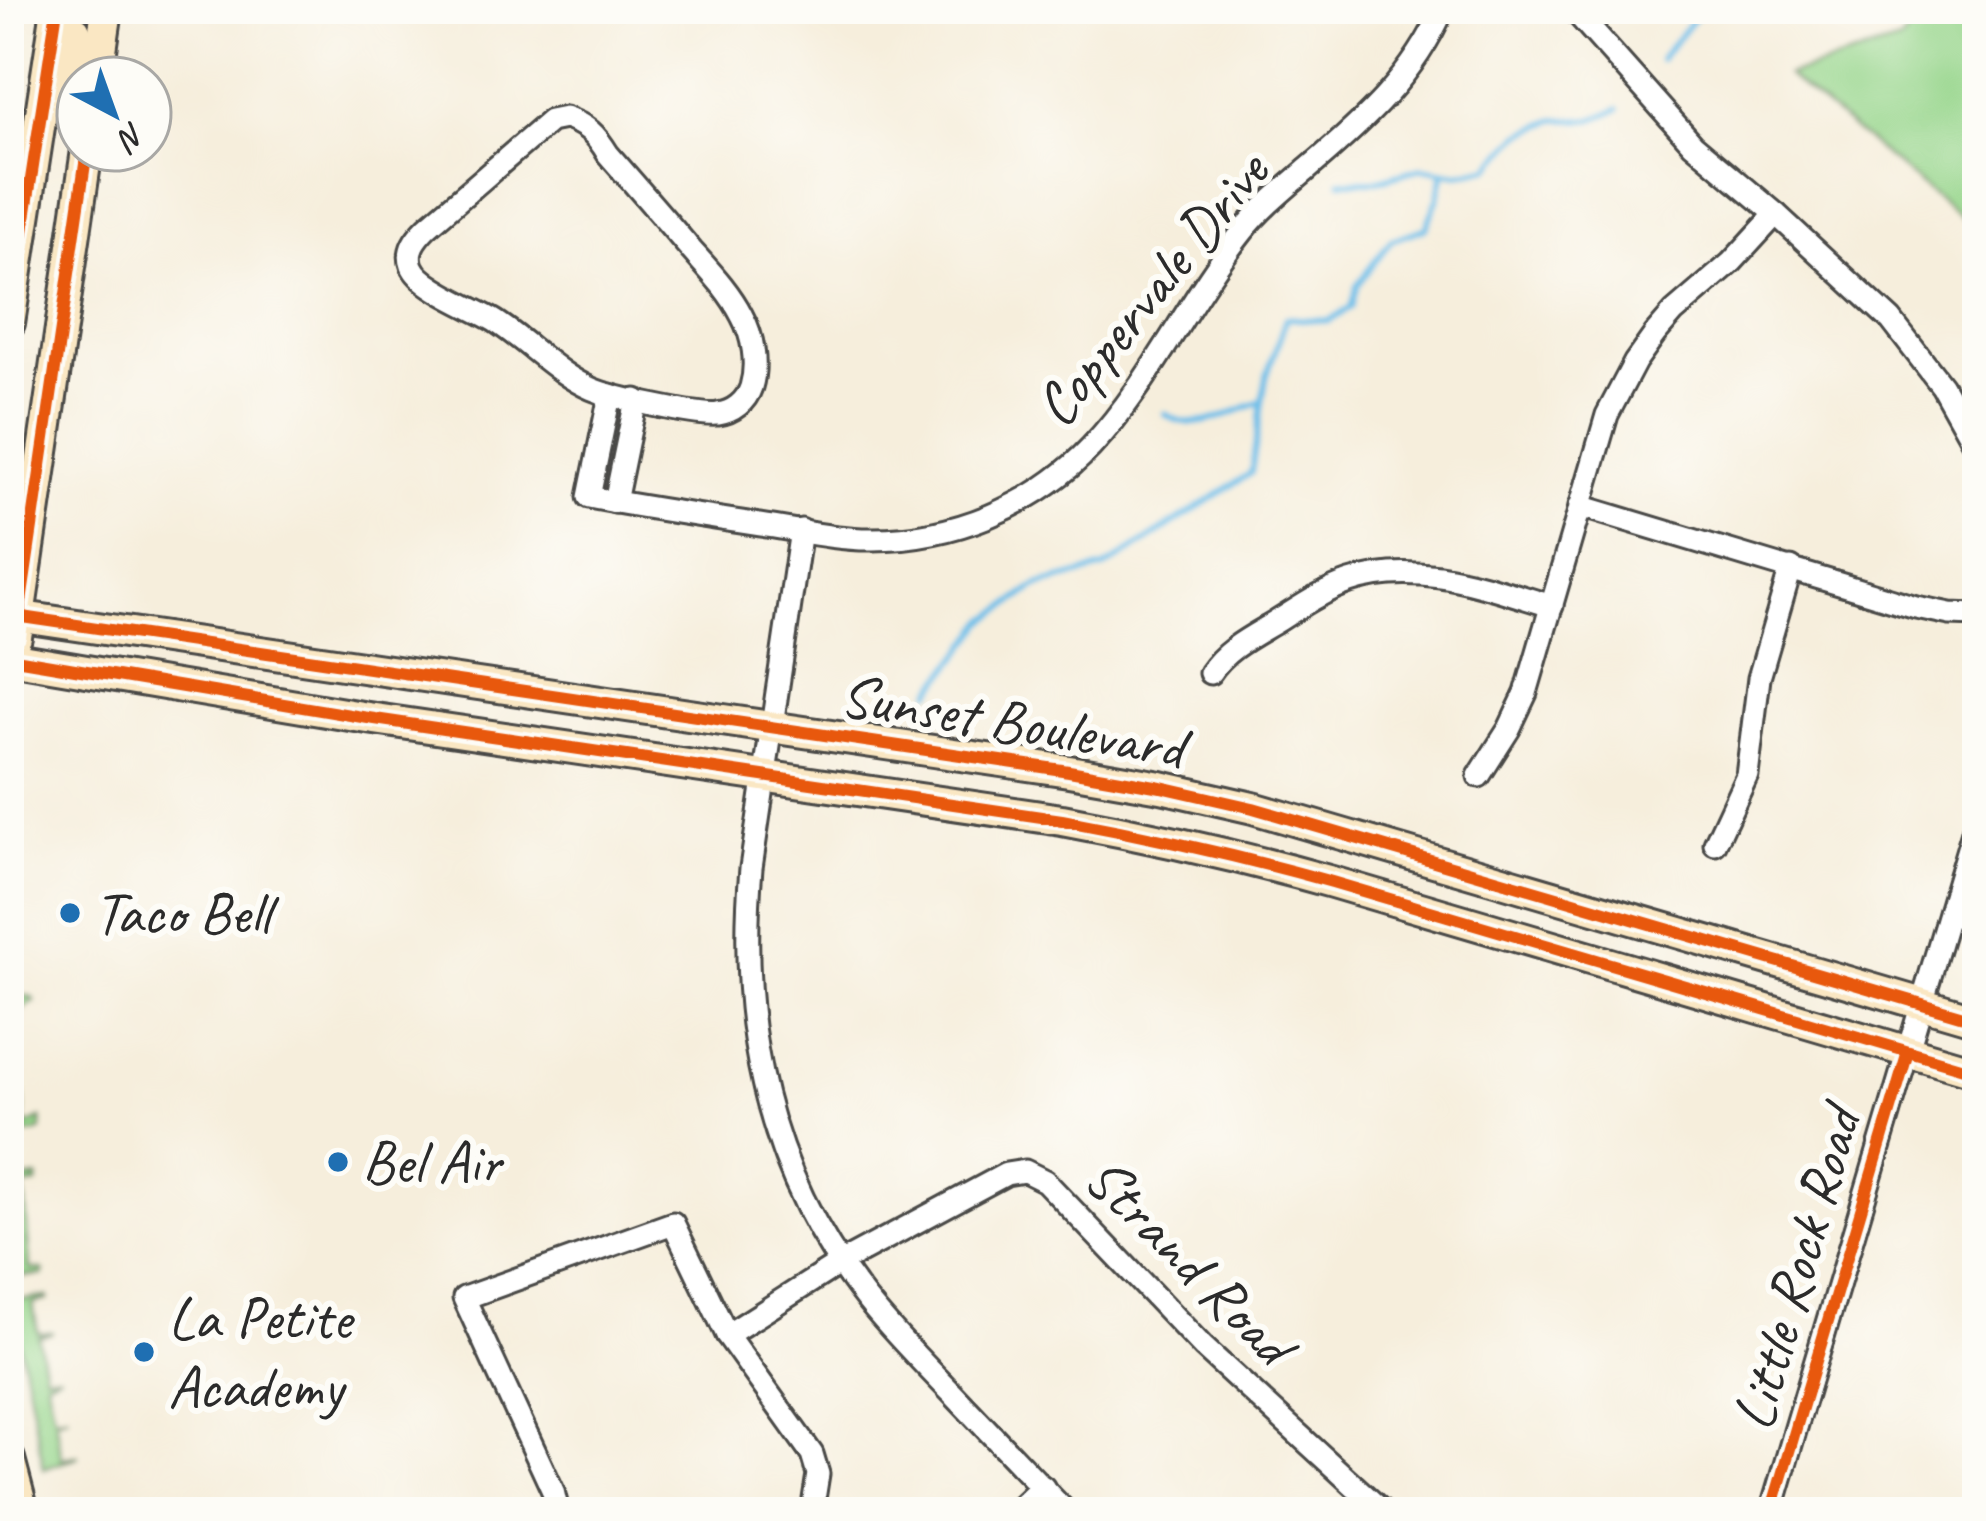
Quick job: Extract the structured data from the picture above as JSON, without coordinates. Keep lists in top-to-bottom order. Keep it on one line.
{"streets":{"main road":["Sunset Boulevard"],"street":["Coppervale Drive","Strand Road","Little Rock Road"]},"crossings":[["Sunset Boulevard","Little Rock Road"]],"places":["Taco Bell","Bel Air","La Petite Academy"],"north":"bottom right"}
